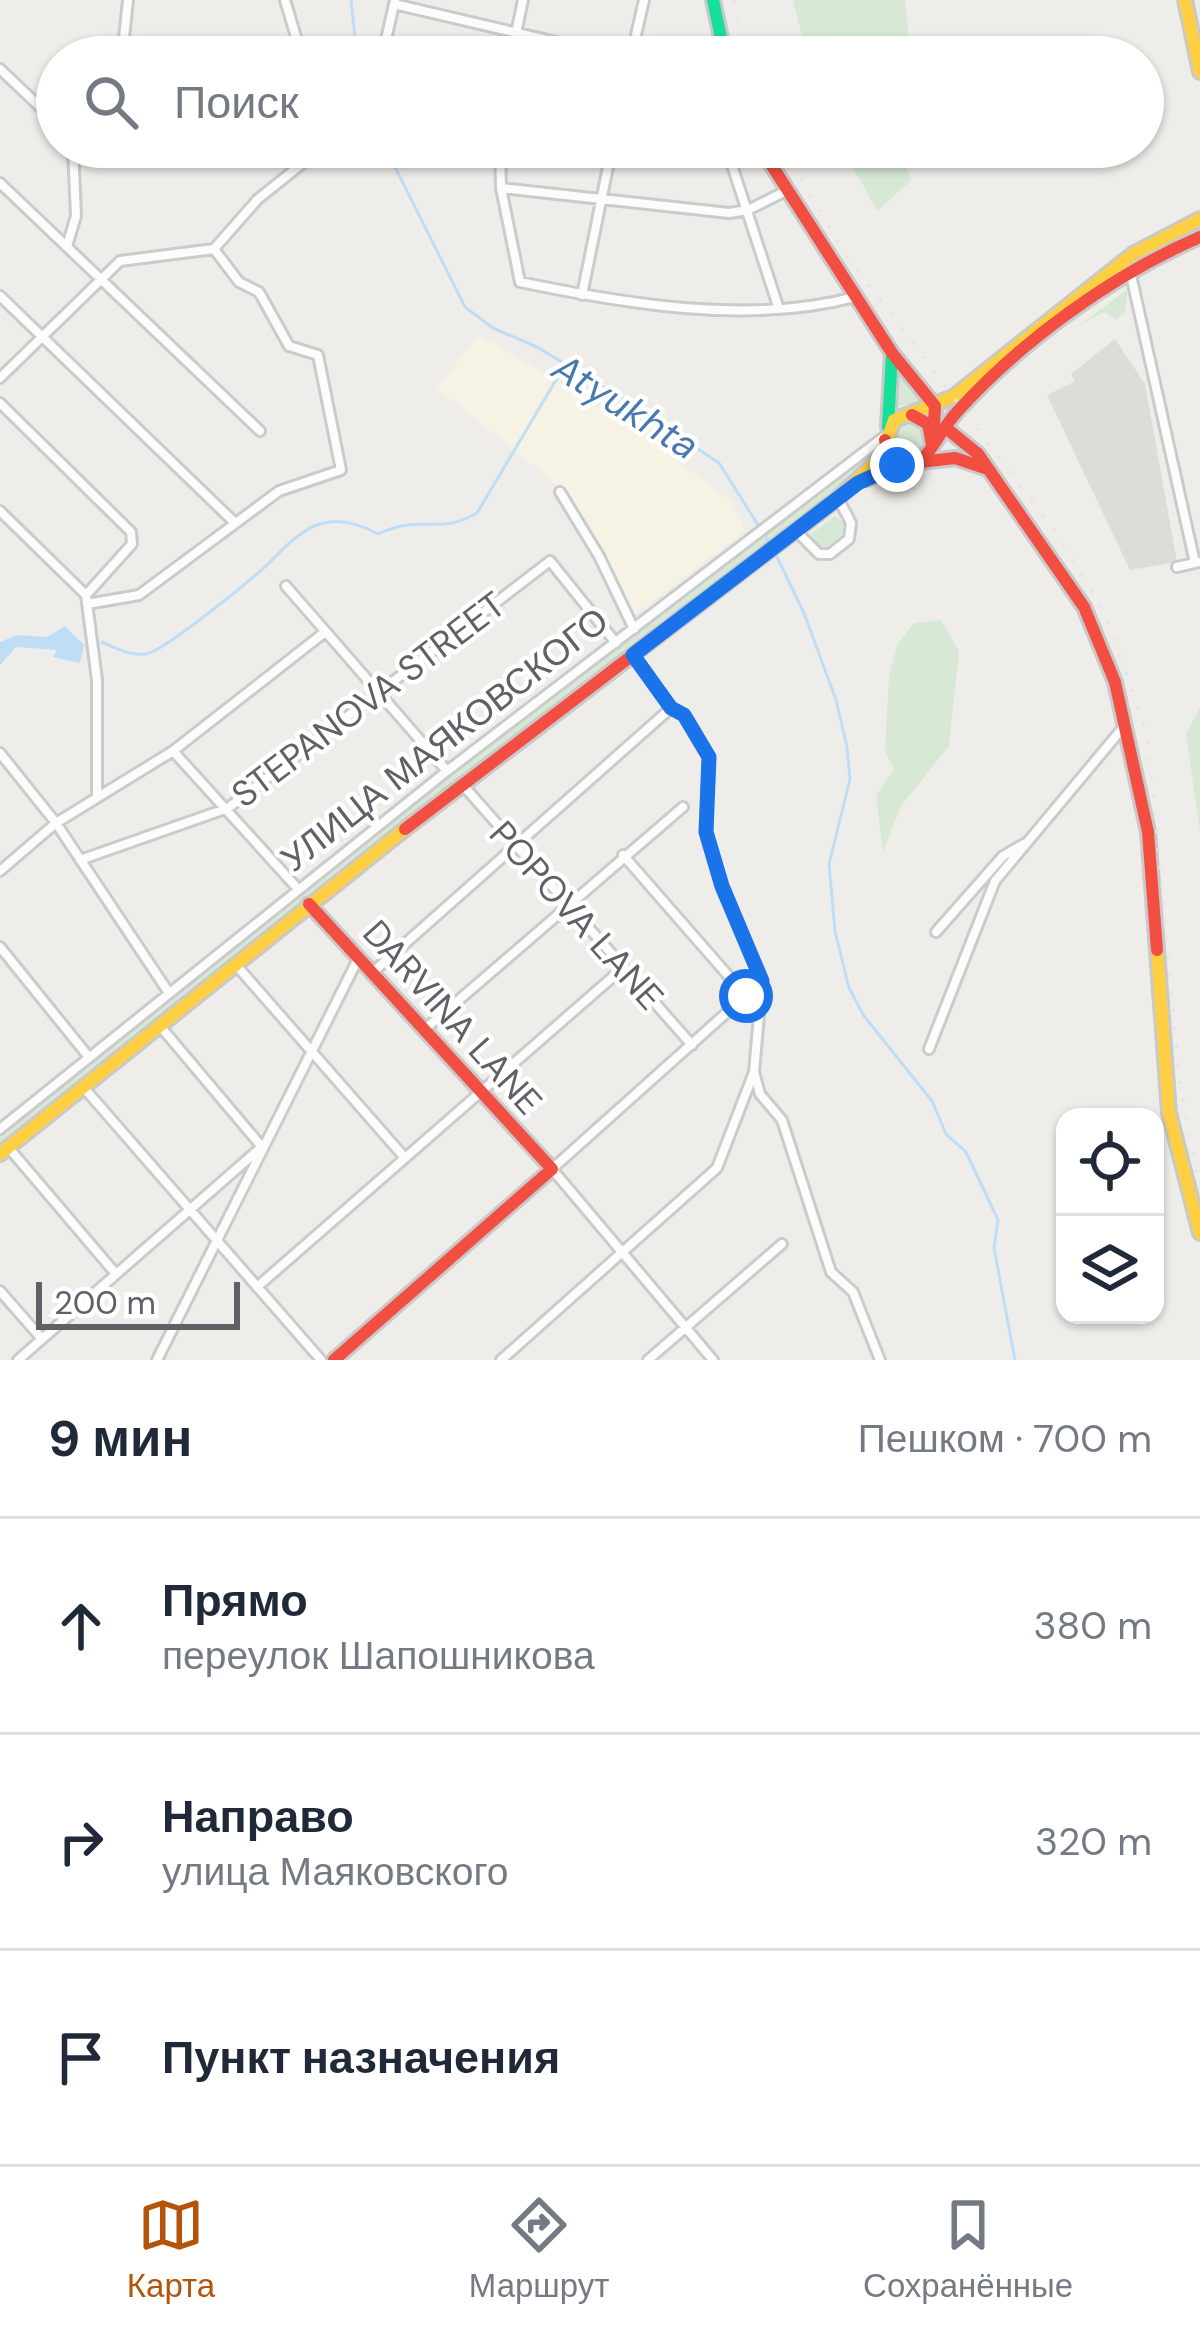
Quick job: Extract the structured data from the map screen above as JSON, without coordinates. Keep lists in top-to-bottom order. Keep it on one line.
{"streets":{"main road":["УЛИЦА МАЯКОВСКОГО","DARVINA LANE"],"street":["STEPANOVA STREET","POPOVA LANE"]},"crossings":[["STEPANOVA STREET","УЛИЦА МАЯКОВСКОГО"],["УЛИЦА МАЯКОВСКОГО","POPOVA LANE"],["УЛИЦА МАЯКОВСКОГО","DARVINA LANE"]],"water":["Atyukhta"],"scale_bar":"200 m","page":{"search":"Поиск","scale":"200 m","heading":["9 мин","Пешком · 700 m"],"list":[["Прямо","переулок Шапошникова","380 m"],["Направо","улица Маяковского","320 m"],"Пункт назначения"],"nav":["Карта","Маршрут","Сохранённые"]}}
